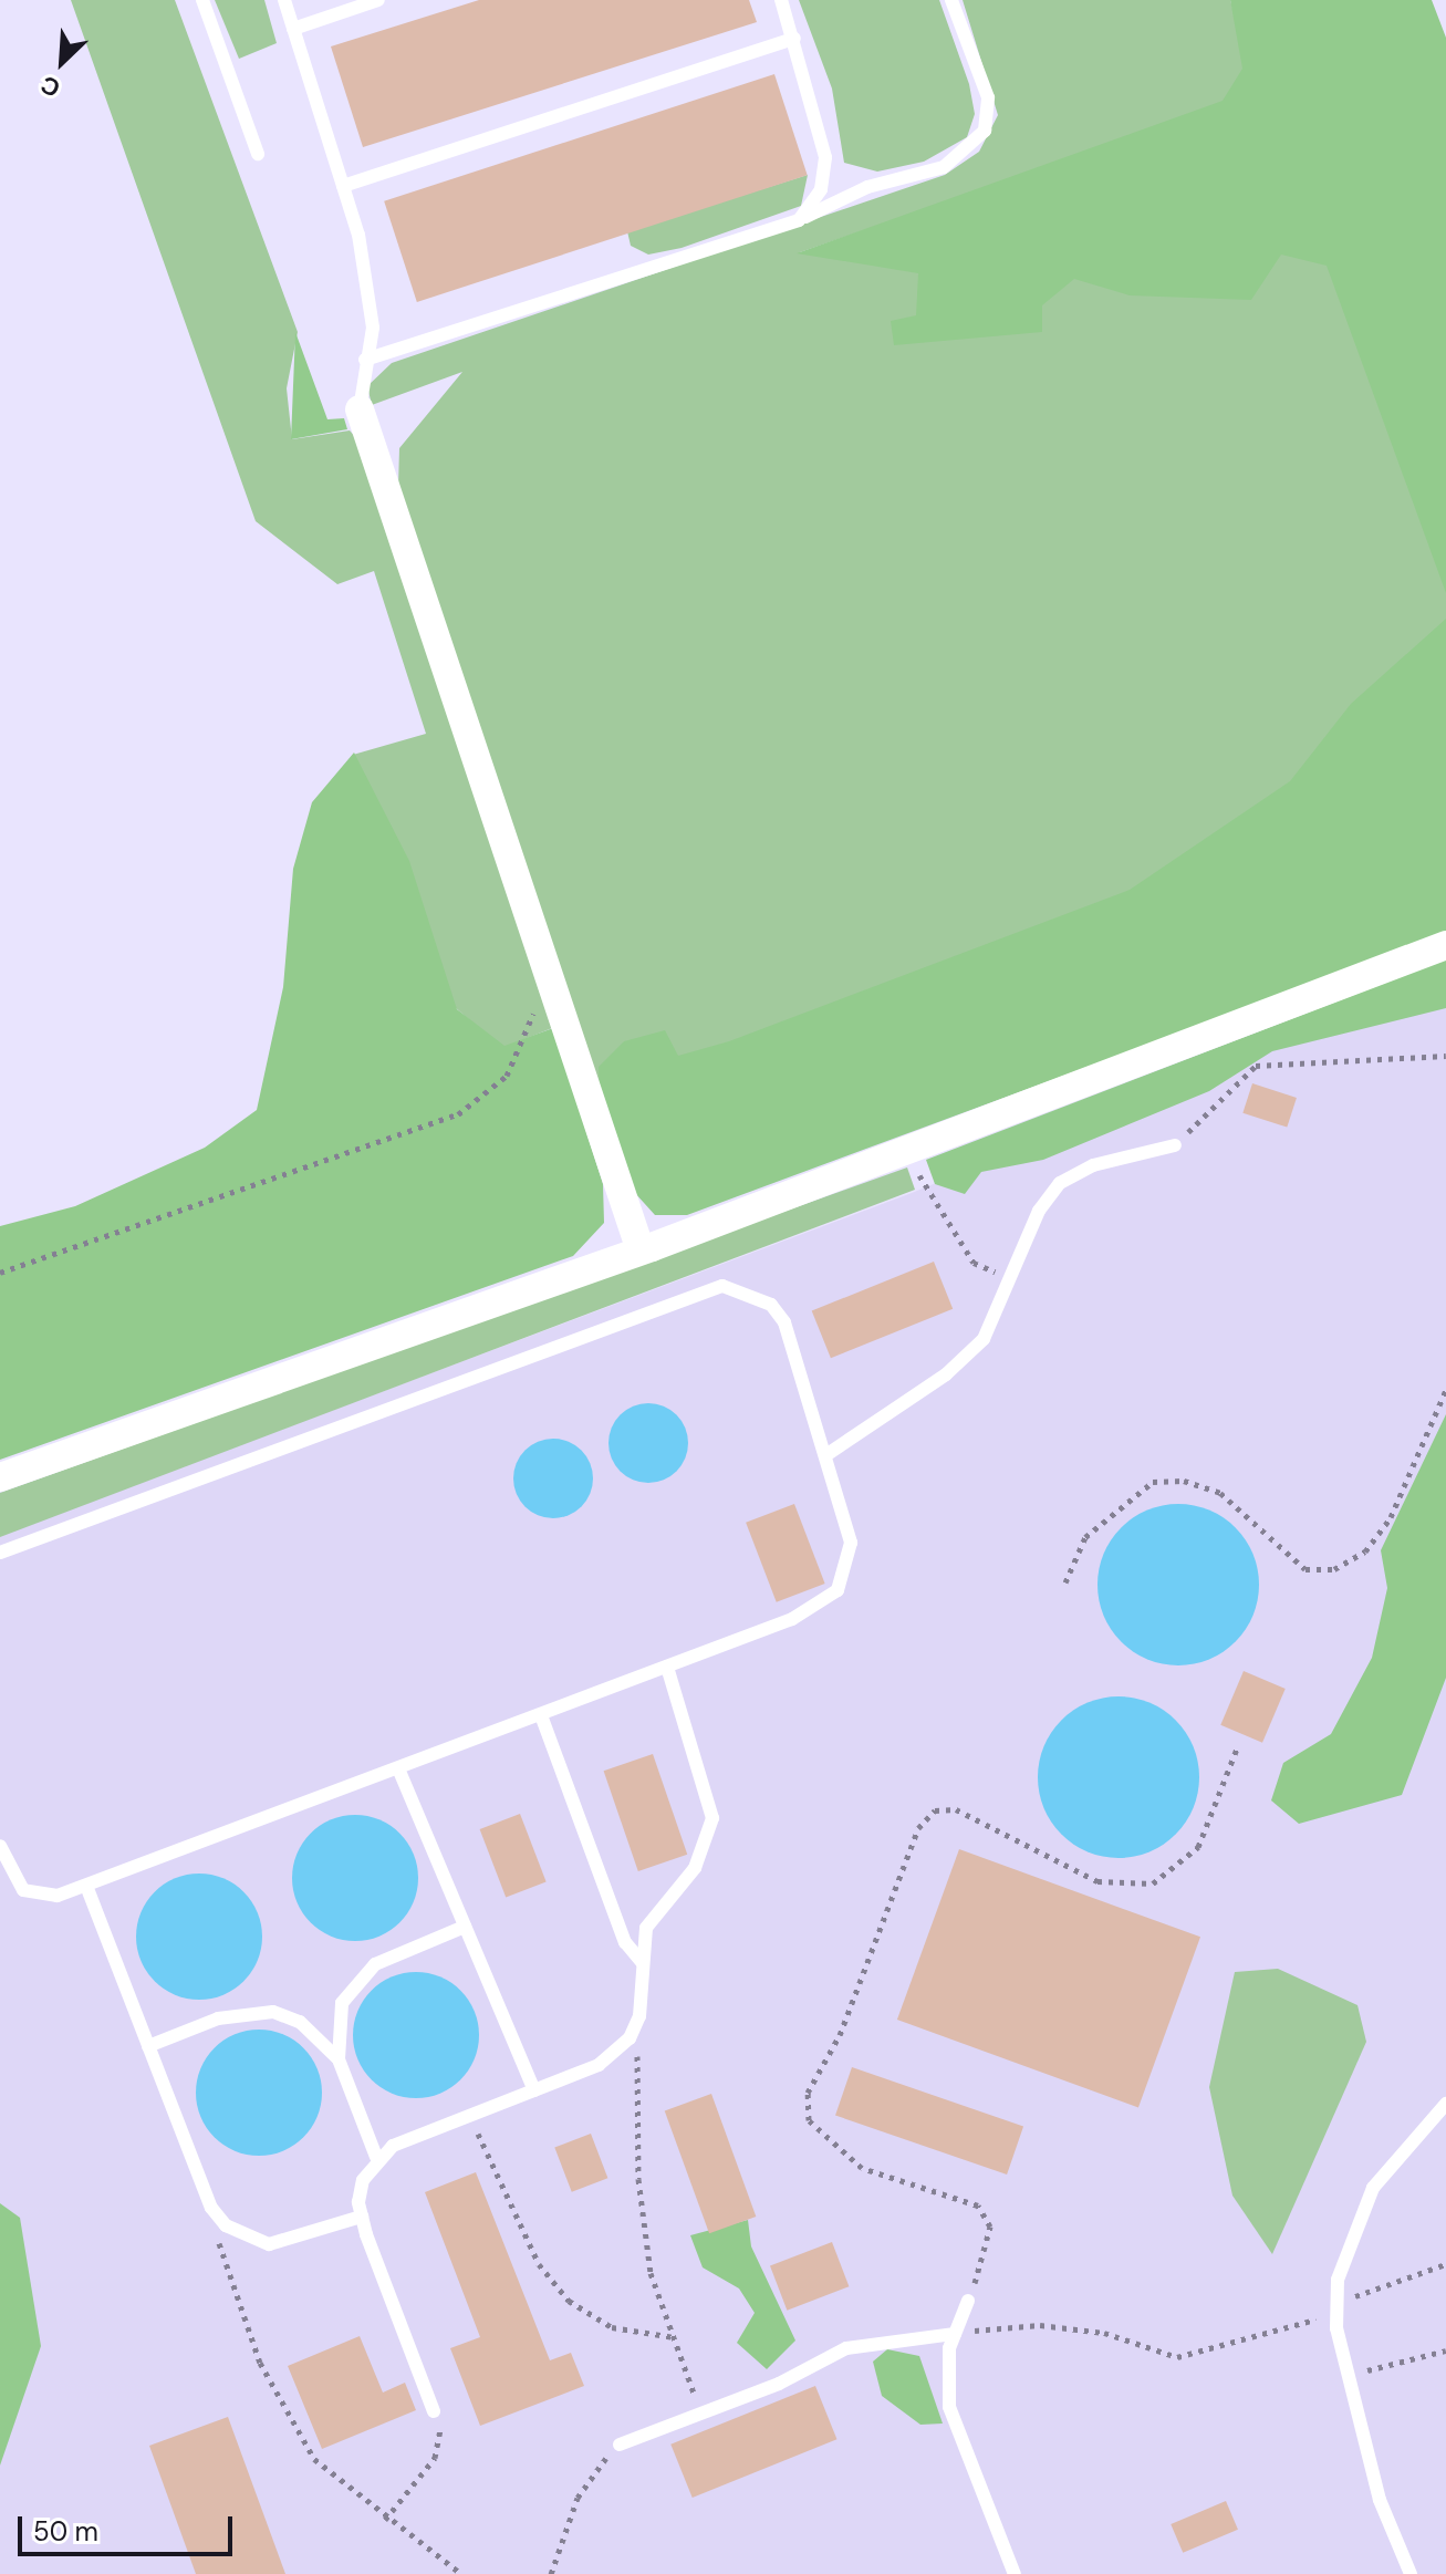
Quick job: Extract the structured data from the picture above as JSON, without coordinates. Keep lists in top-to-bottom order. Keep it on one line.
{"scale_bar":"50 m","north":"bottom left"}
